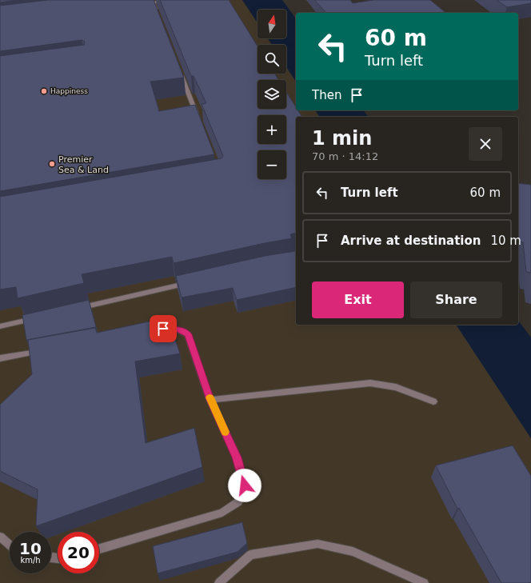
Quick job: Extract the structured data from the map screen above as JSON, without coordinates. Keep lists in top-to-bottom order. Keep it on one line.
{"places":["Happiness","Premier Sea & Land"],"north":"top","page":{"map_buttons":["+","−"],"turn":["60 m","Turn left"],"then":"Then","heading":["1 min","70 m · 14:12"],"list":[{"name":"Turn left","value":"60 m"},{"name":"Arrive at destination","value":"10 m"}],"buttons":["Exit","Share"],"speed":"10 km/h","limit":"20"}}
